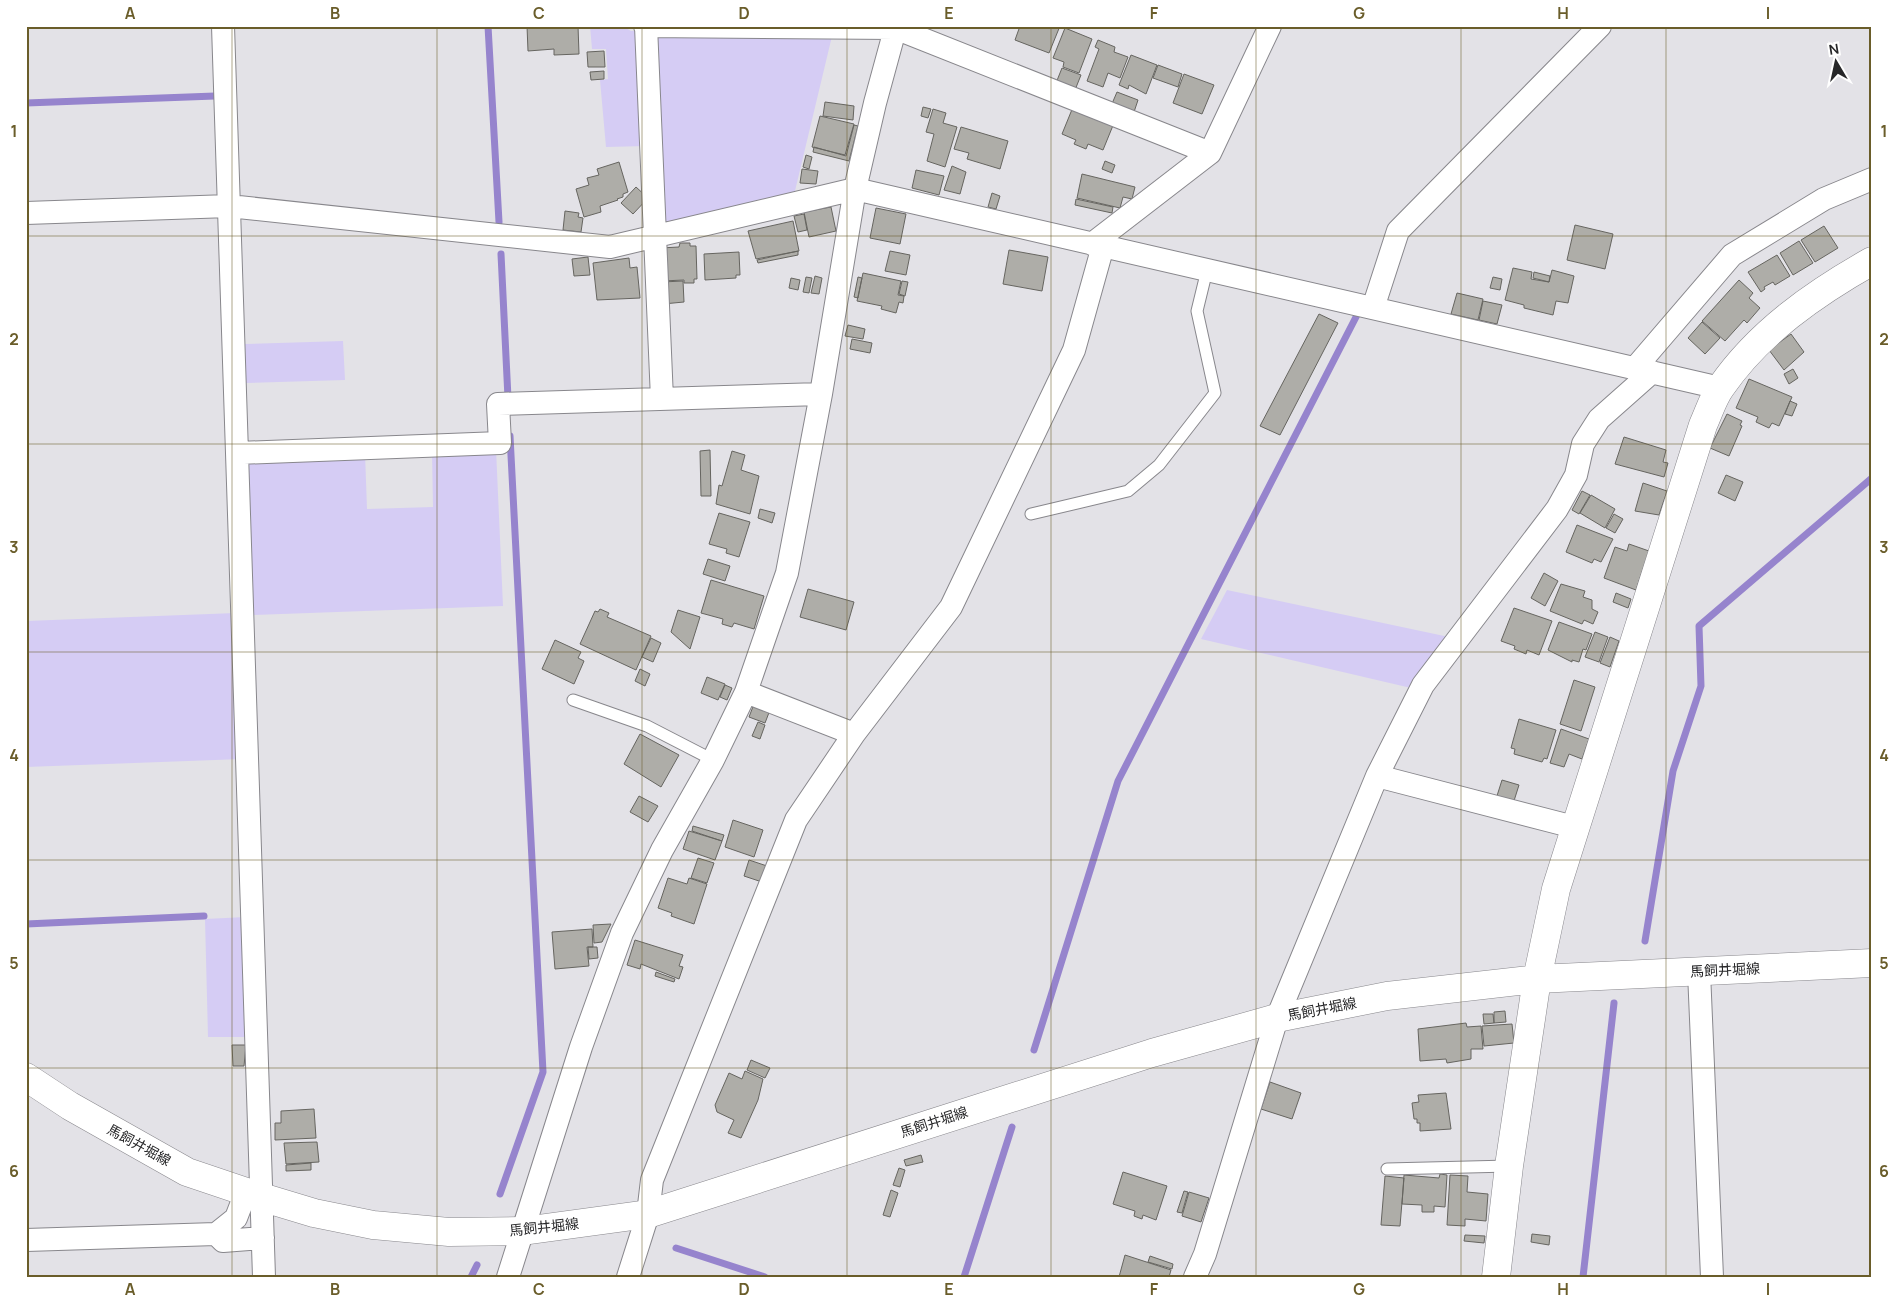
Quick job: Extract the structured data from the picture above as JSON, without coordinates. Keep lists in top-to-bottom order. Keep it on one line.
{"streets":{"main road":["馬飼井堀線"]},"north":"top","grid":{"columns":["A","B","C","D","E","F","G","H","I"],"rows":["1","2","3","4","5","6"]}}
